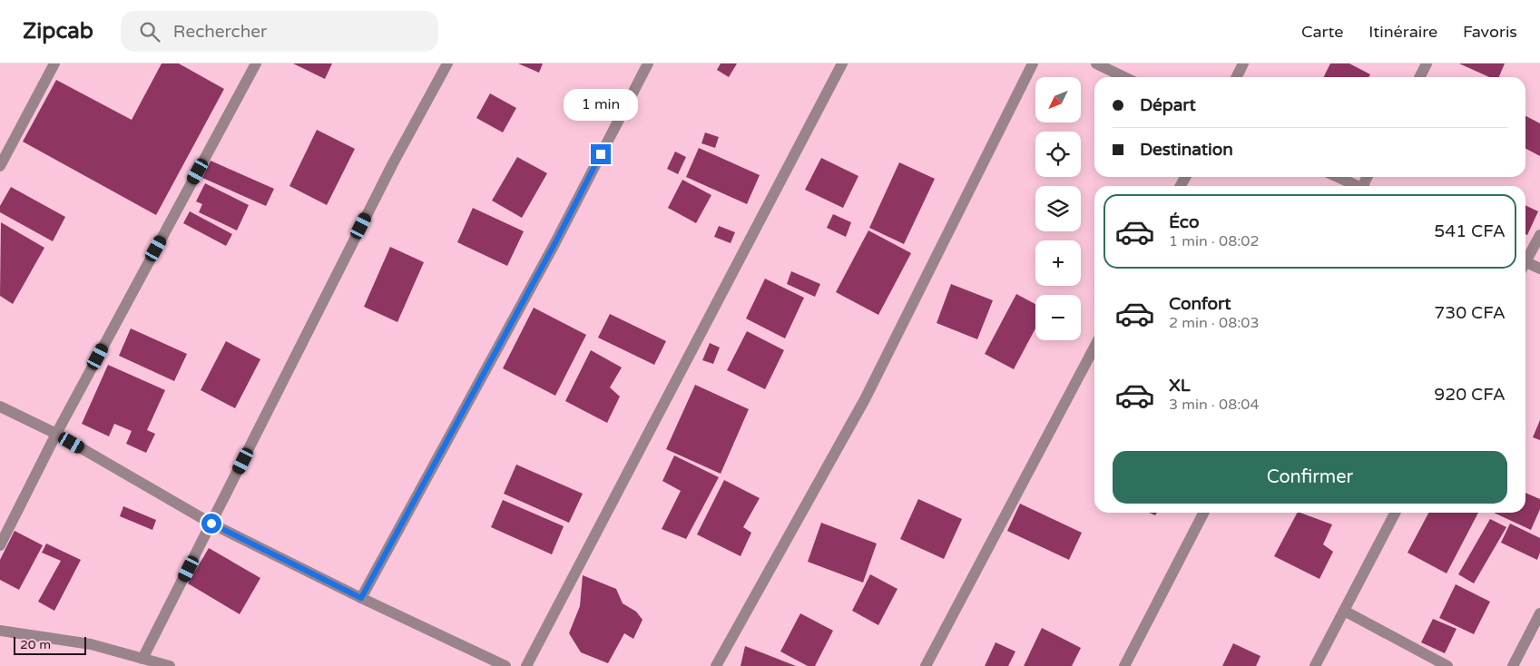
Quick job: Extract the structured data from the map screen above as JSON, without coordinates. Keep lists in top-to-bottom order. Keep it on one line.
{"scale_bar":"20 m","north":"bottom left","page":{"header":"Zipcab","search":"Rechercher","nav":["Carte","Itinéraire","Favoris"],"map_buttons":["+","−"],"banner":["Départ","Destination"],"bubble":"1 min","list":[{"name":"Éco","note":"1 min · 08:02","value":"541 CFA"},{"name":"Confort","note":"2 min · 08:03","value":"730 CFA"},{"name":"XL","note":"3 min · 08:04","value":"920 CFA"}],"buttons":"Confirmer","scale":"20 m"}}
